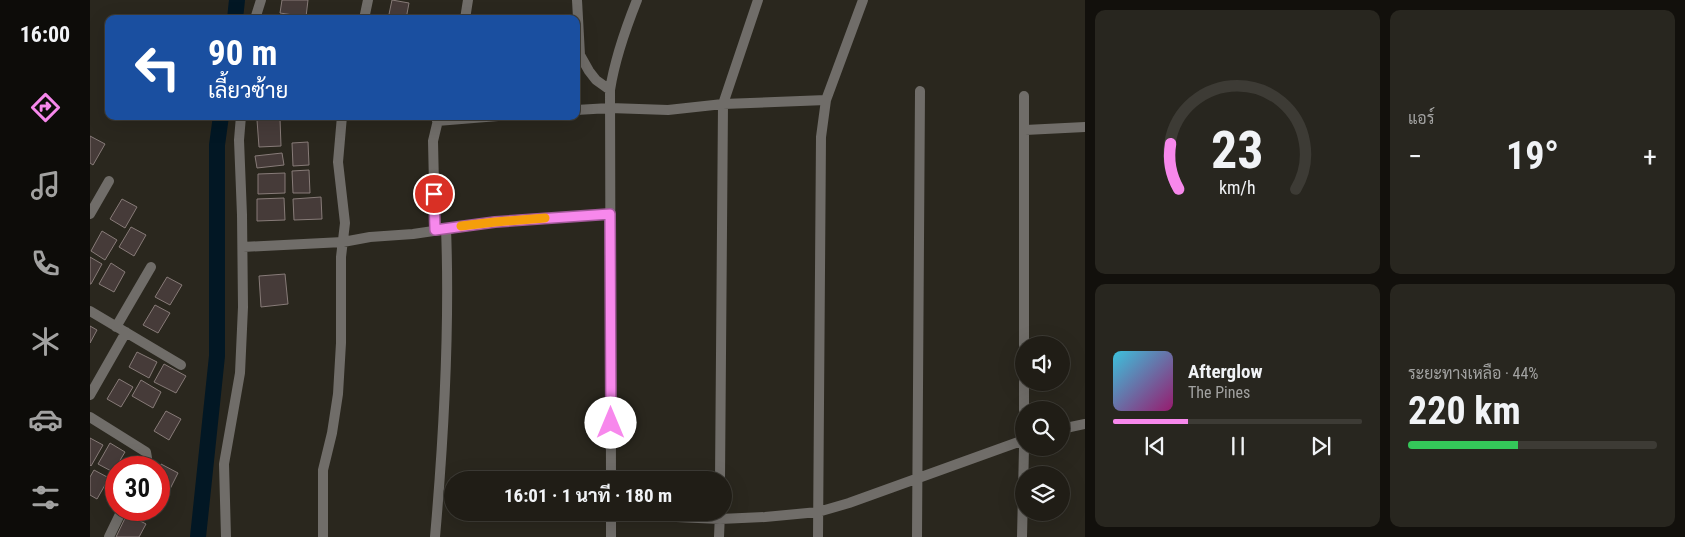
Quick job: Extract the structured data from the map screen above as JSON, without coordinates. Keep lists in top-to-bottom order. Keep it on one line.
{"page":{"tabs":"16:00","tile":["แอร์",["ระยะทางเหลือ · 44%","220 km"]],"turn":["90 m","เลี้ยวซ้าย"],"heat":["−","19°","+"],"song":["Afterglow","The Pines"],"limit":"30","trip":"16:01 · 1 นาที · 180 m","gauge":["23","km/h"]}}
